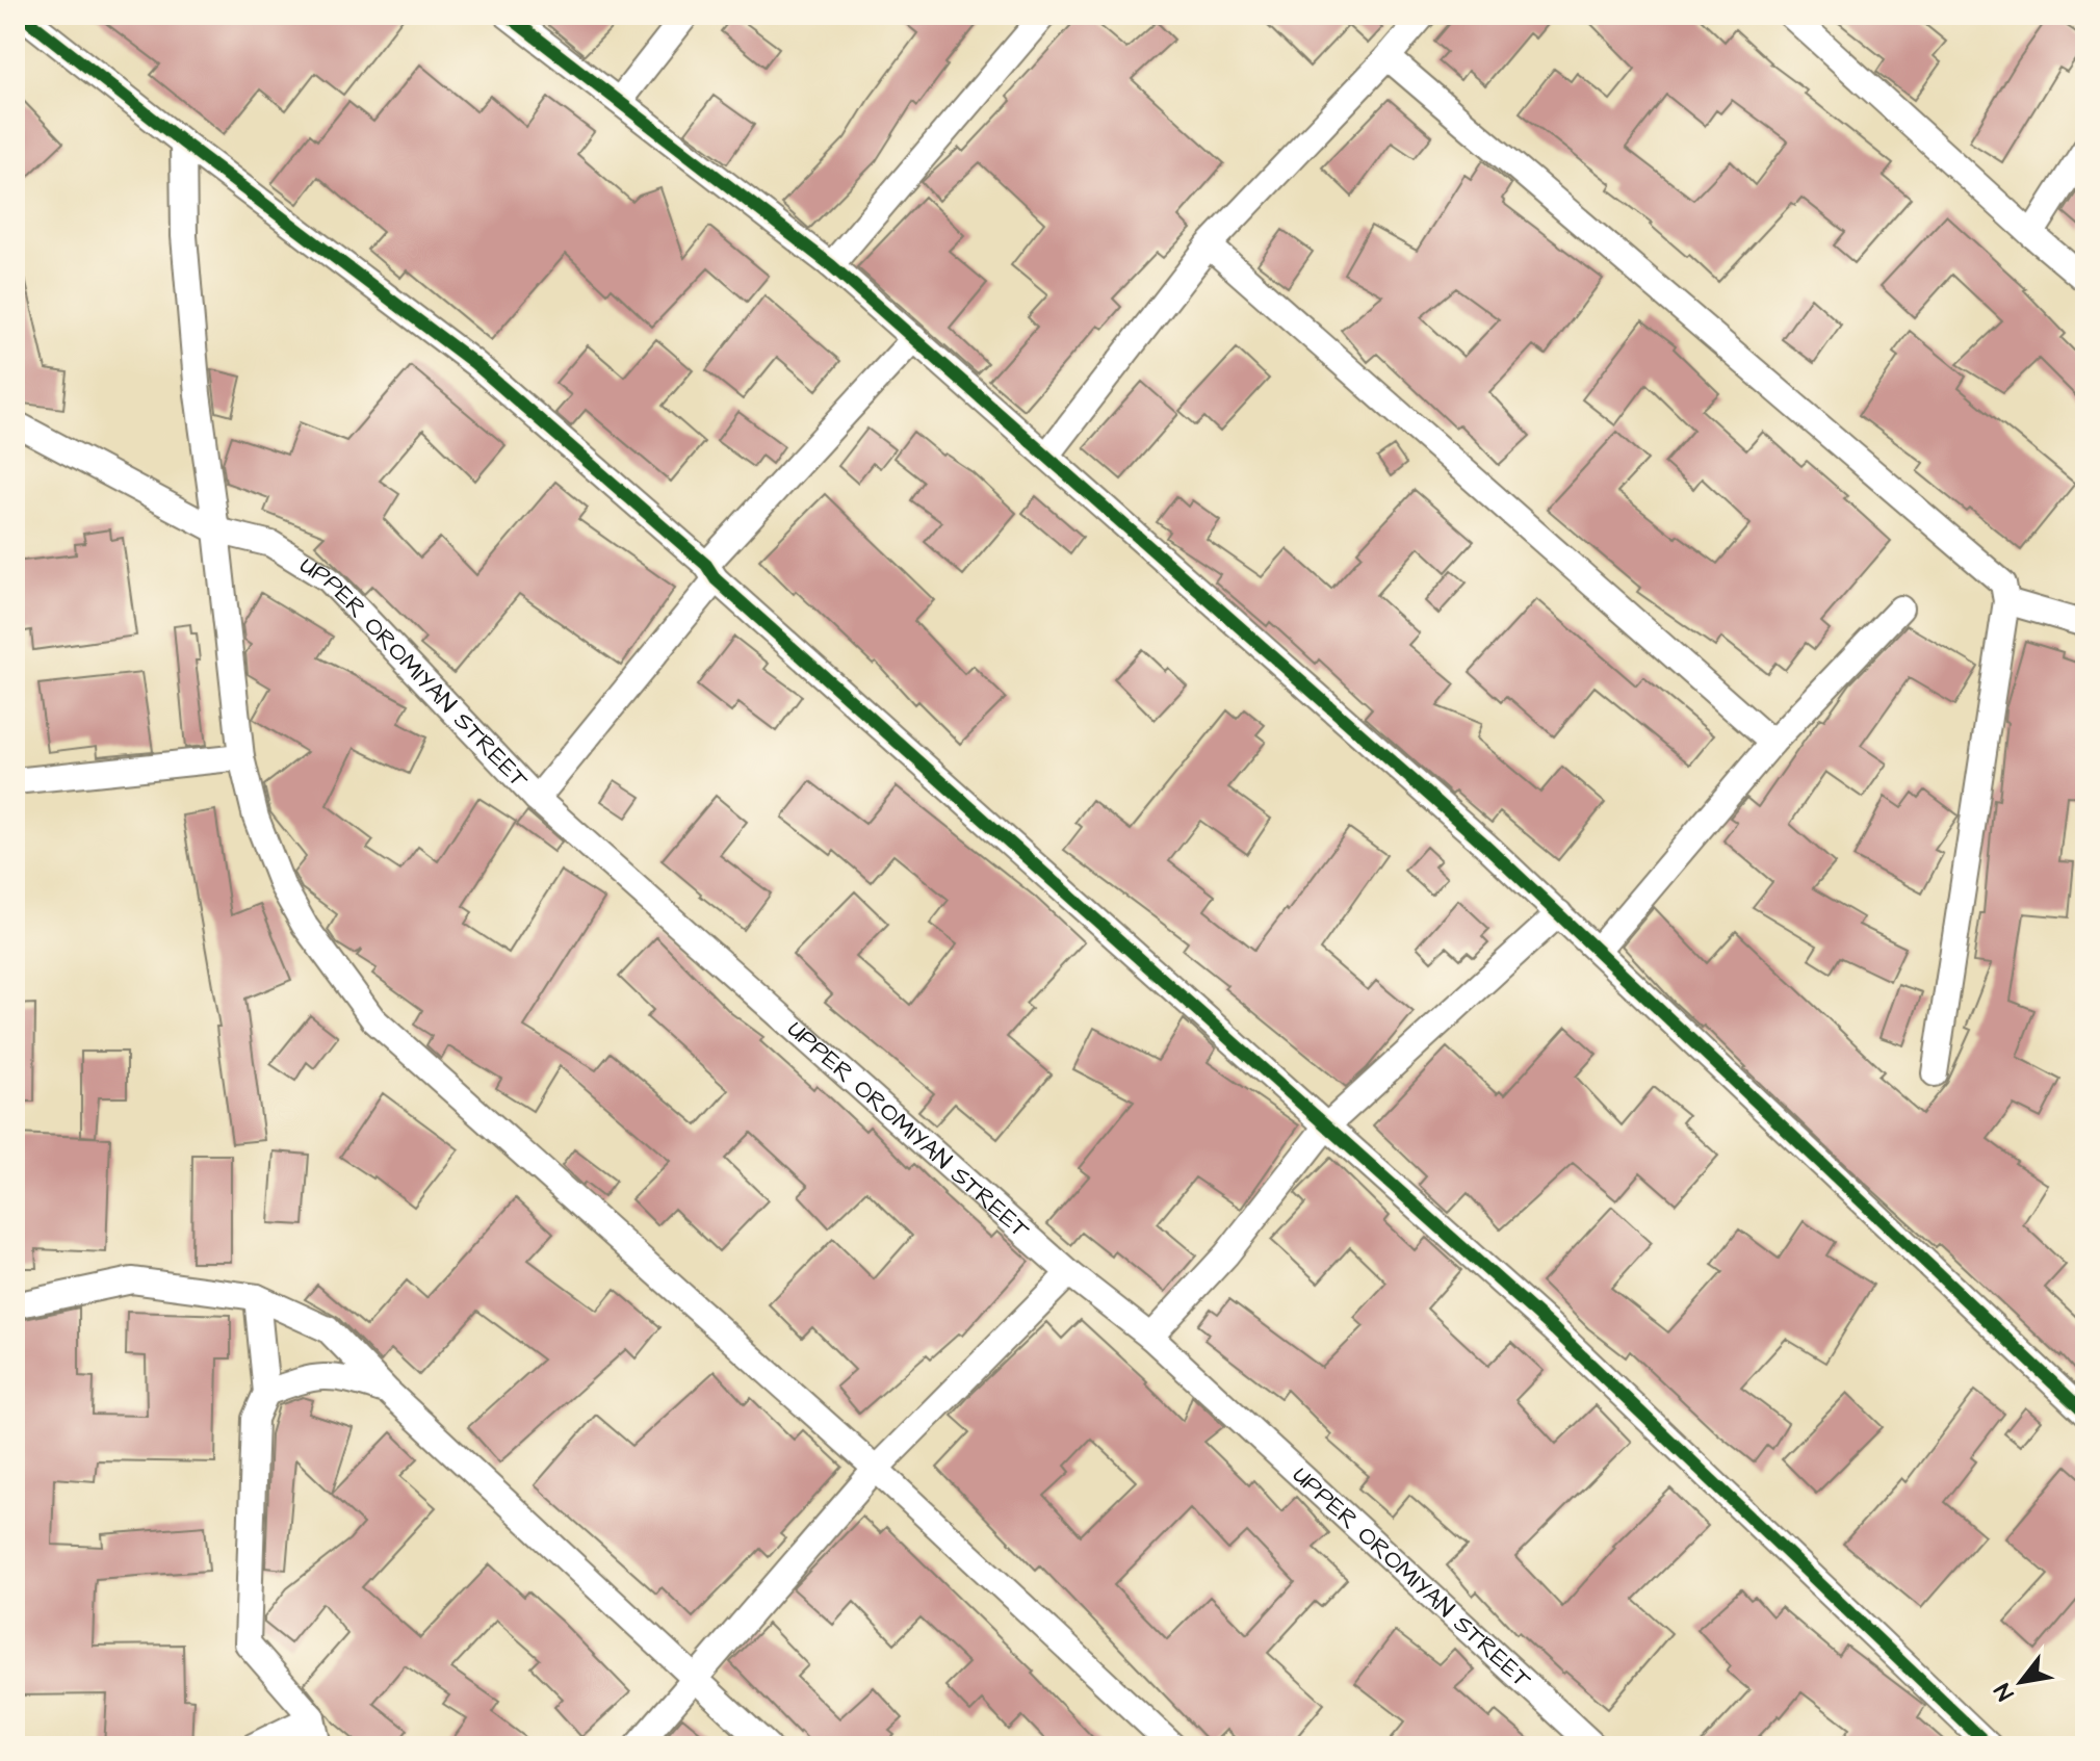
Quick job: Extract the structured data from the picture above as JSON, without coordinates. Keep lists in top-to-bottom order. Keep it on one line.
{"streets":{"street":["UPPER OROMIYAN STREET"]},"north":"bottom left"}
